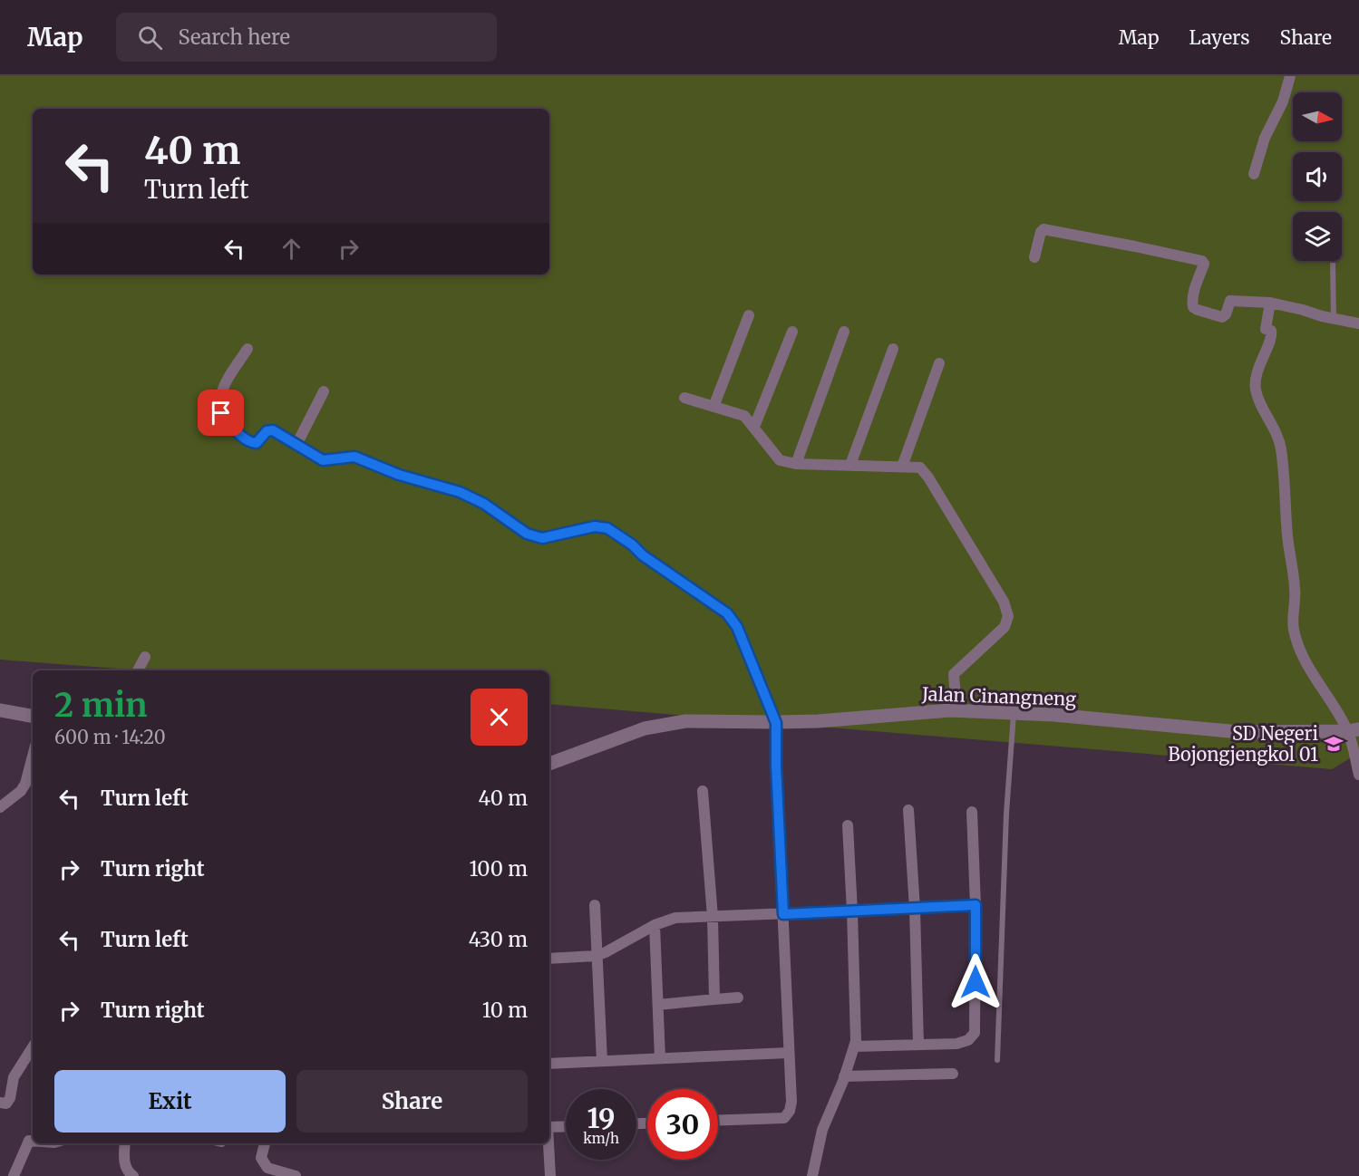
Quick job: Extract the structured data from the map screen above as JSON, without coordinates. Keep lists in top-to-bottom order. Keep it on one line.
{"streets":{"street":["Jalan Cinangneng"]},"places":{"school or university":["SD Negeri Bojongjengkol 01"]},"north":"right","page":{"header":"Map","search":"Search here","nav":["Map","Layers","Share"],"turn":["40 m","Turn left"],"heading":["2 min","600 m · 14:20"],"list":[{"name":"Turn left","value":"40 m"},{"name":"Turn right","value":"100 m"},{"name":"Turn left","value":"430 m"},{"name":"Turn right","value":"10 m"}],"buttons":["Exit","Share"],"speed":"19 km/h","limit":"30"}}
